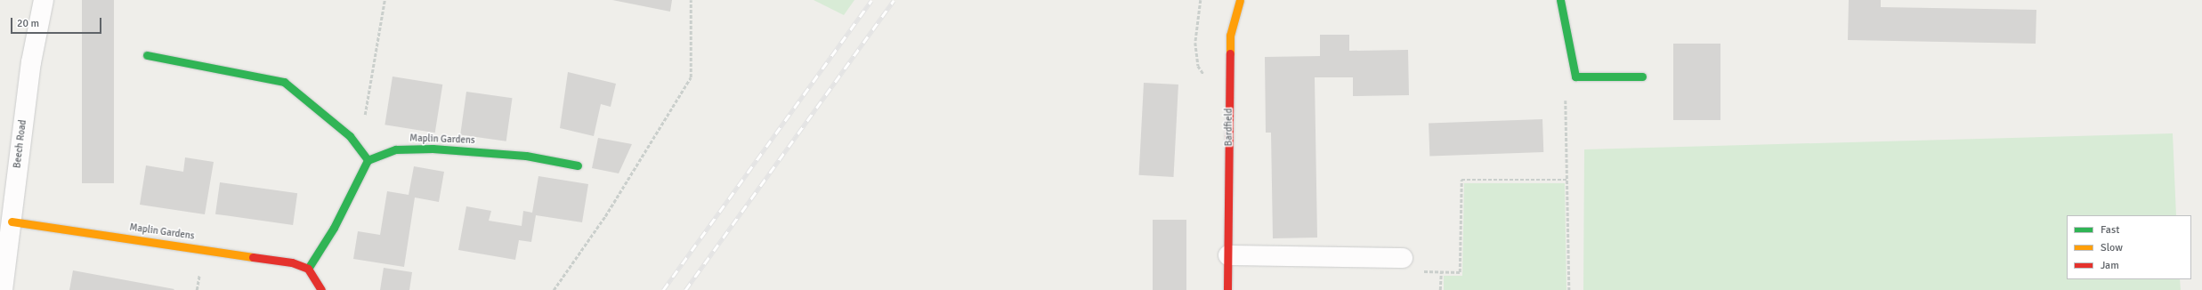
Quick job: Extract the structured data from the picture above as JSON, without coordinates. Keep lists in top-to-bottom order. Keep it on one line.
{"streets":{"street":["Bardfield","Maplin Gardens","Beech Road"]},"crossings":[["Maplin Gardens","Beech Road"]],"legend":["Fast","Slow","Jam"],"scale_bar":"20 m"}
